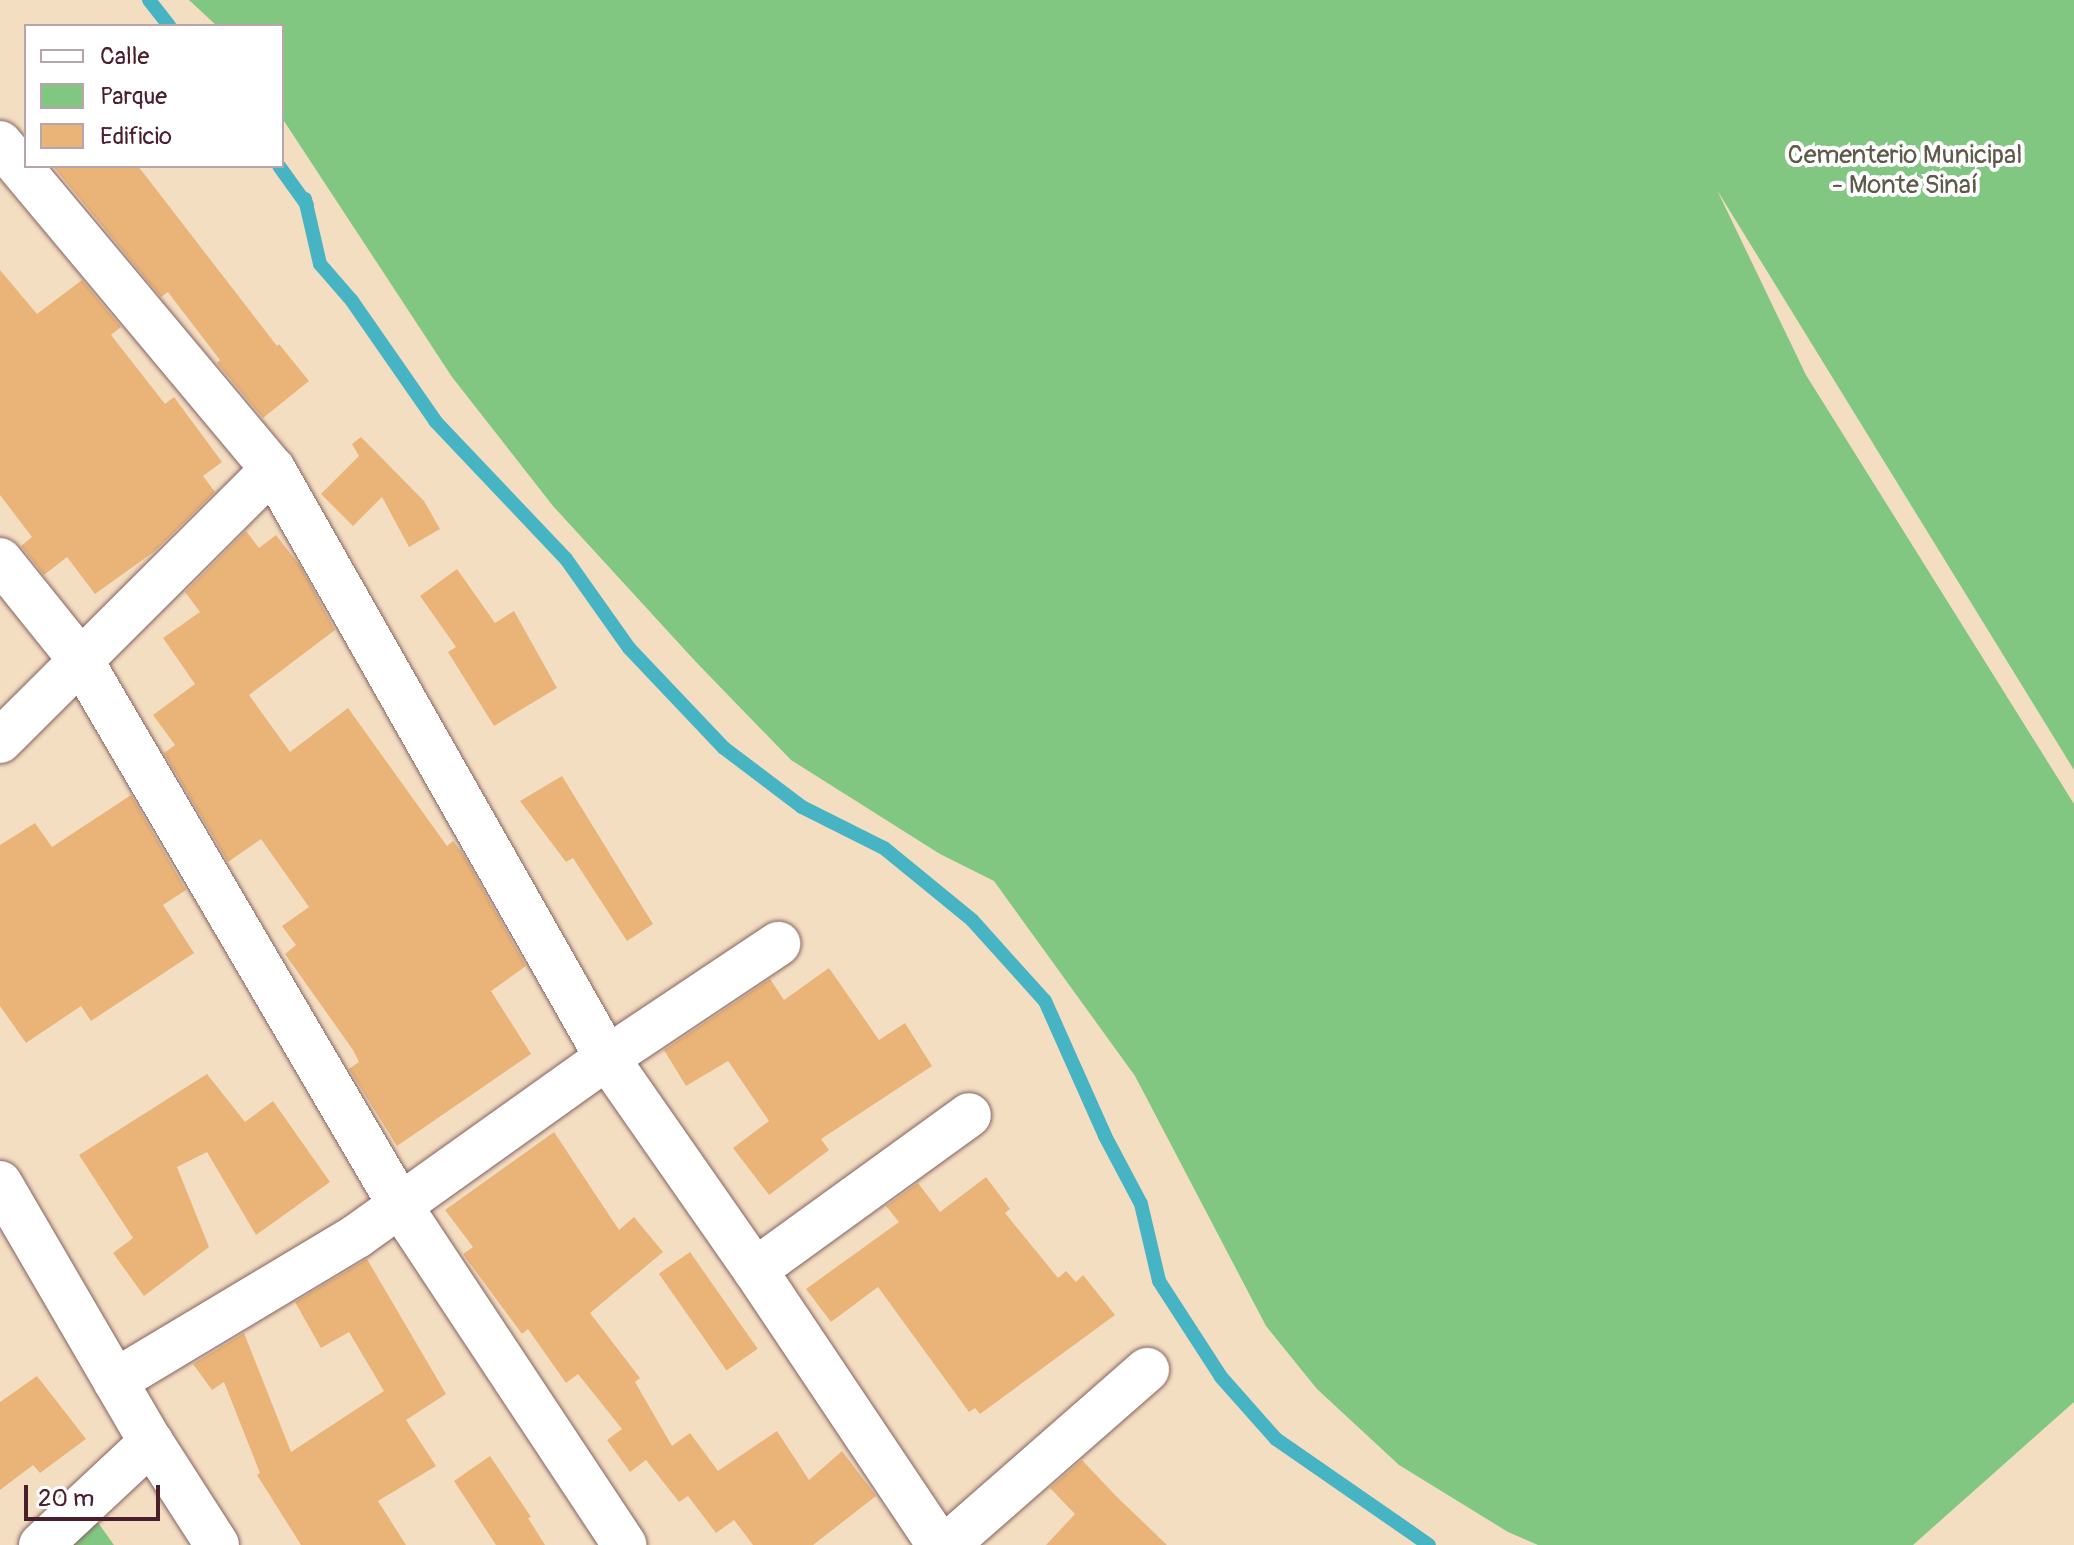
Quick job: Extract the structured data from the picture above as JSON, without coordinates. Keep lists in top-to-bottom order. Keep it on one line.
{"parks":["Cementerio Municipal - Monte Sinaí"],"legend":["Calle","Parque","Edificio"],"scale_bar":"20 m"}
